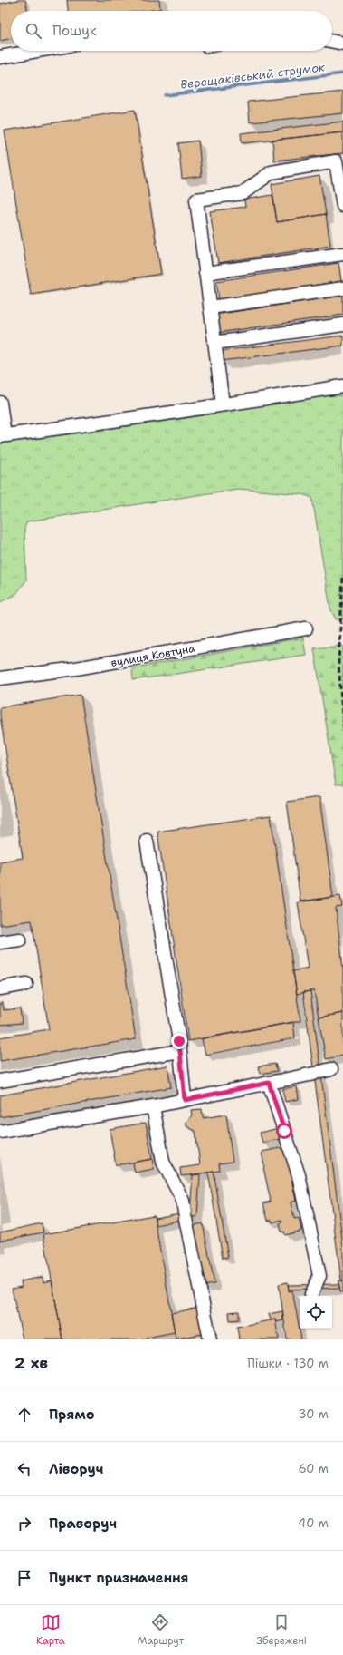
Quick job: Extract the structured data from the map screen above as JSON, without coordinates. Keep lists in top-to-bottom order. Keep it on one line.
{"streets":{"street":["вулиця Ковтуна"]},"water":["Верещаківський струмок"],"page":{"search":"Пошук","heading":["2 хв","Пішки · 130 m"],"list":[["Прямо","30 m"],["Ліворуч","60 m"],["Праворуч","40 m"],"Пункт призначення"],"nav":["Карта","Маршрут","Збережені"]}}
